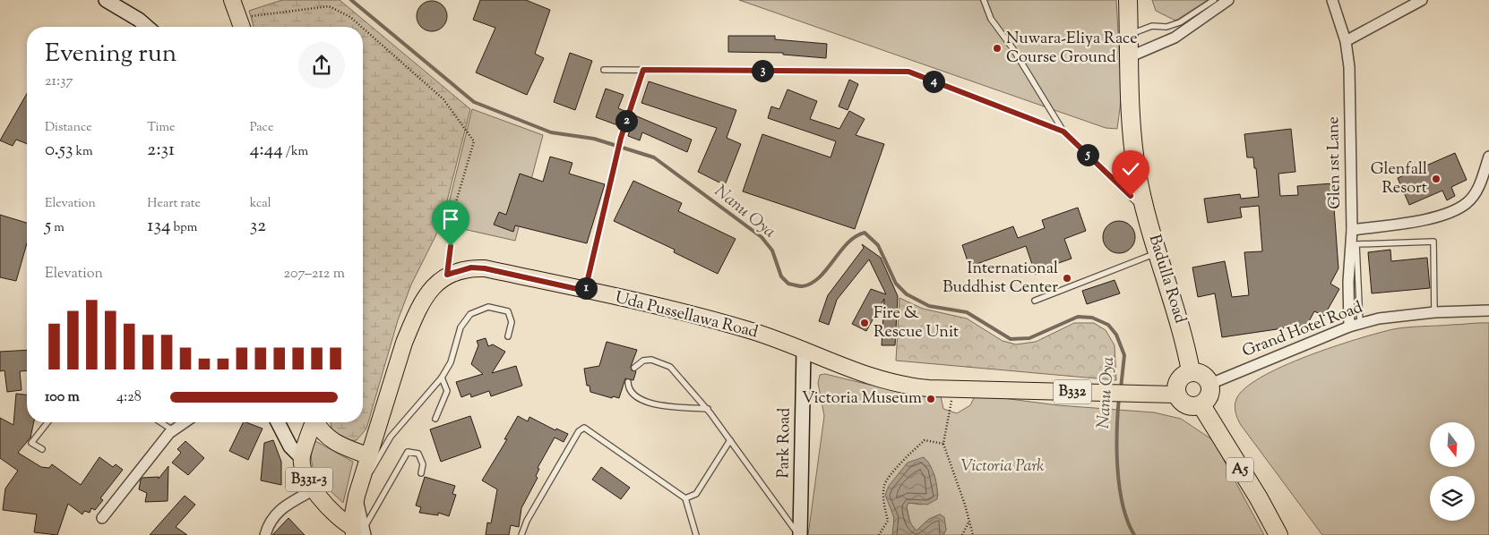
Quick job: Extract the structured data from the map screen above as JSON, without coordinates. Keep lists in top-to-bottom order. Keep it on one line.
{"streets":{"highway":["Badulla Road","A5"],"main road":["Uda Pussellawa Road","B332","B331-3"],"street":["Glen 1st Lane","Grand Hotel Road","Park Road"]},"crossings":[["Glen 1st Lane","Grand Hotel Road"],["Badulla Road","Uda Pussellawa Road"],["Badulla Road","Grand Hotel Road"],["Badulla Road","A5"],["Uda Pussellawa Road","Grand Hotel Road"],["Uda Pussellawa Road","Park Road"],["Uda Pussellawa Road","A5"],["Uda Pussellawa Road","B331-3"],["Grand Hotel Road","A5"]],"water":["Nanu Oya"],"parks":["Victoria Park"],"places":["Nuwara-Eliya Race Course Ground","Glenfall Resort","International Buddhist Center","Fire & Rescue Unit","Victoria Museum"],"north":"bottom","page":{"heading":["Evening run","21:37"],"pins":["3","4","2","5","1"],"stats":[["Distance","0.53 km"],["Time","2:31"],["Pace","4:44 /km"],["Elevation","5 m"],["Heart rate","134 bpm"],["kcal","32"]],"chart":["Elevation","207–212 m"],"list":[{"name":"100 m","note":"4:28"}]}}
